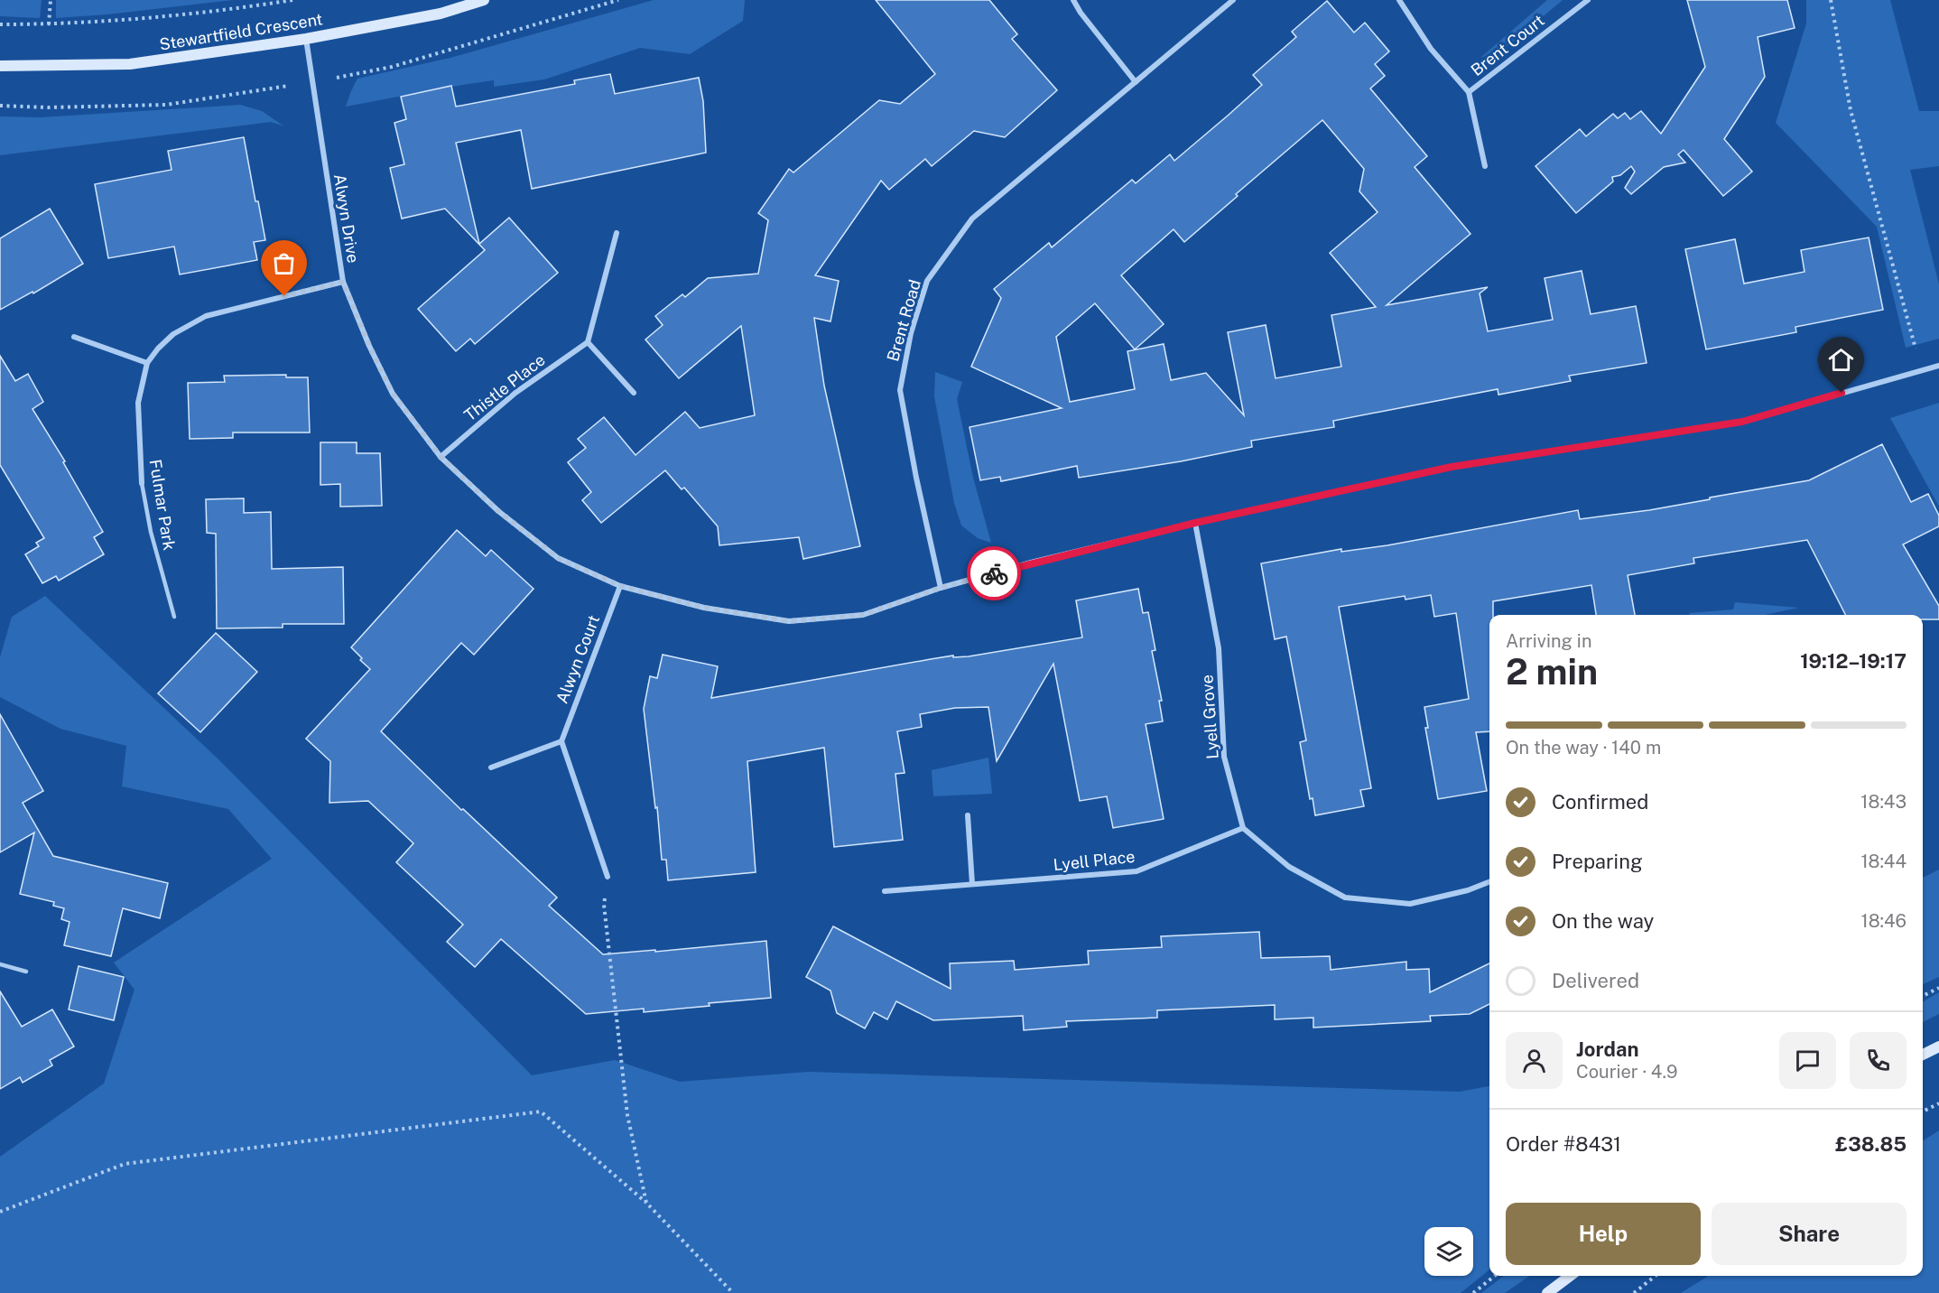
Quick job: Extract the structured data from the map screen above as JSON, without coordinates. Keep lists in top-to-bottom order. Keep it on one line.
{"streets":{"street":["Stewartfield Crescent","Brent Court","Alwyn Drive","Brent Road","Thistle Place","Fulmar Park","Alwyn Court","Lyell Grove","Lyell Place"]},"crossings":[["Stewartfield Crescent","Alwyn Drive"],["Alwyn Drive","Brent Road"],["Alwyn Drive","Thistle Place"],["Alwyn Drive","Fulmar Park"],["Alwyn Drive","Alwyn Court"],["Alwyn Drive","Lyell Grove"],["Lyell Grove","Lyell Place"]],"page":{"heading":["2 min","Arriving in","19:12–19:17"],"panel":["Jordan","Courier · 4.9","Order #8431","£38.85"],"bar":"On the way · 140 m","list":[["Confirmed","18:43"],["Preparing","18:44"],["On the way","18:46"],"Delivered"],"buttons":["Help","Share"]}}
